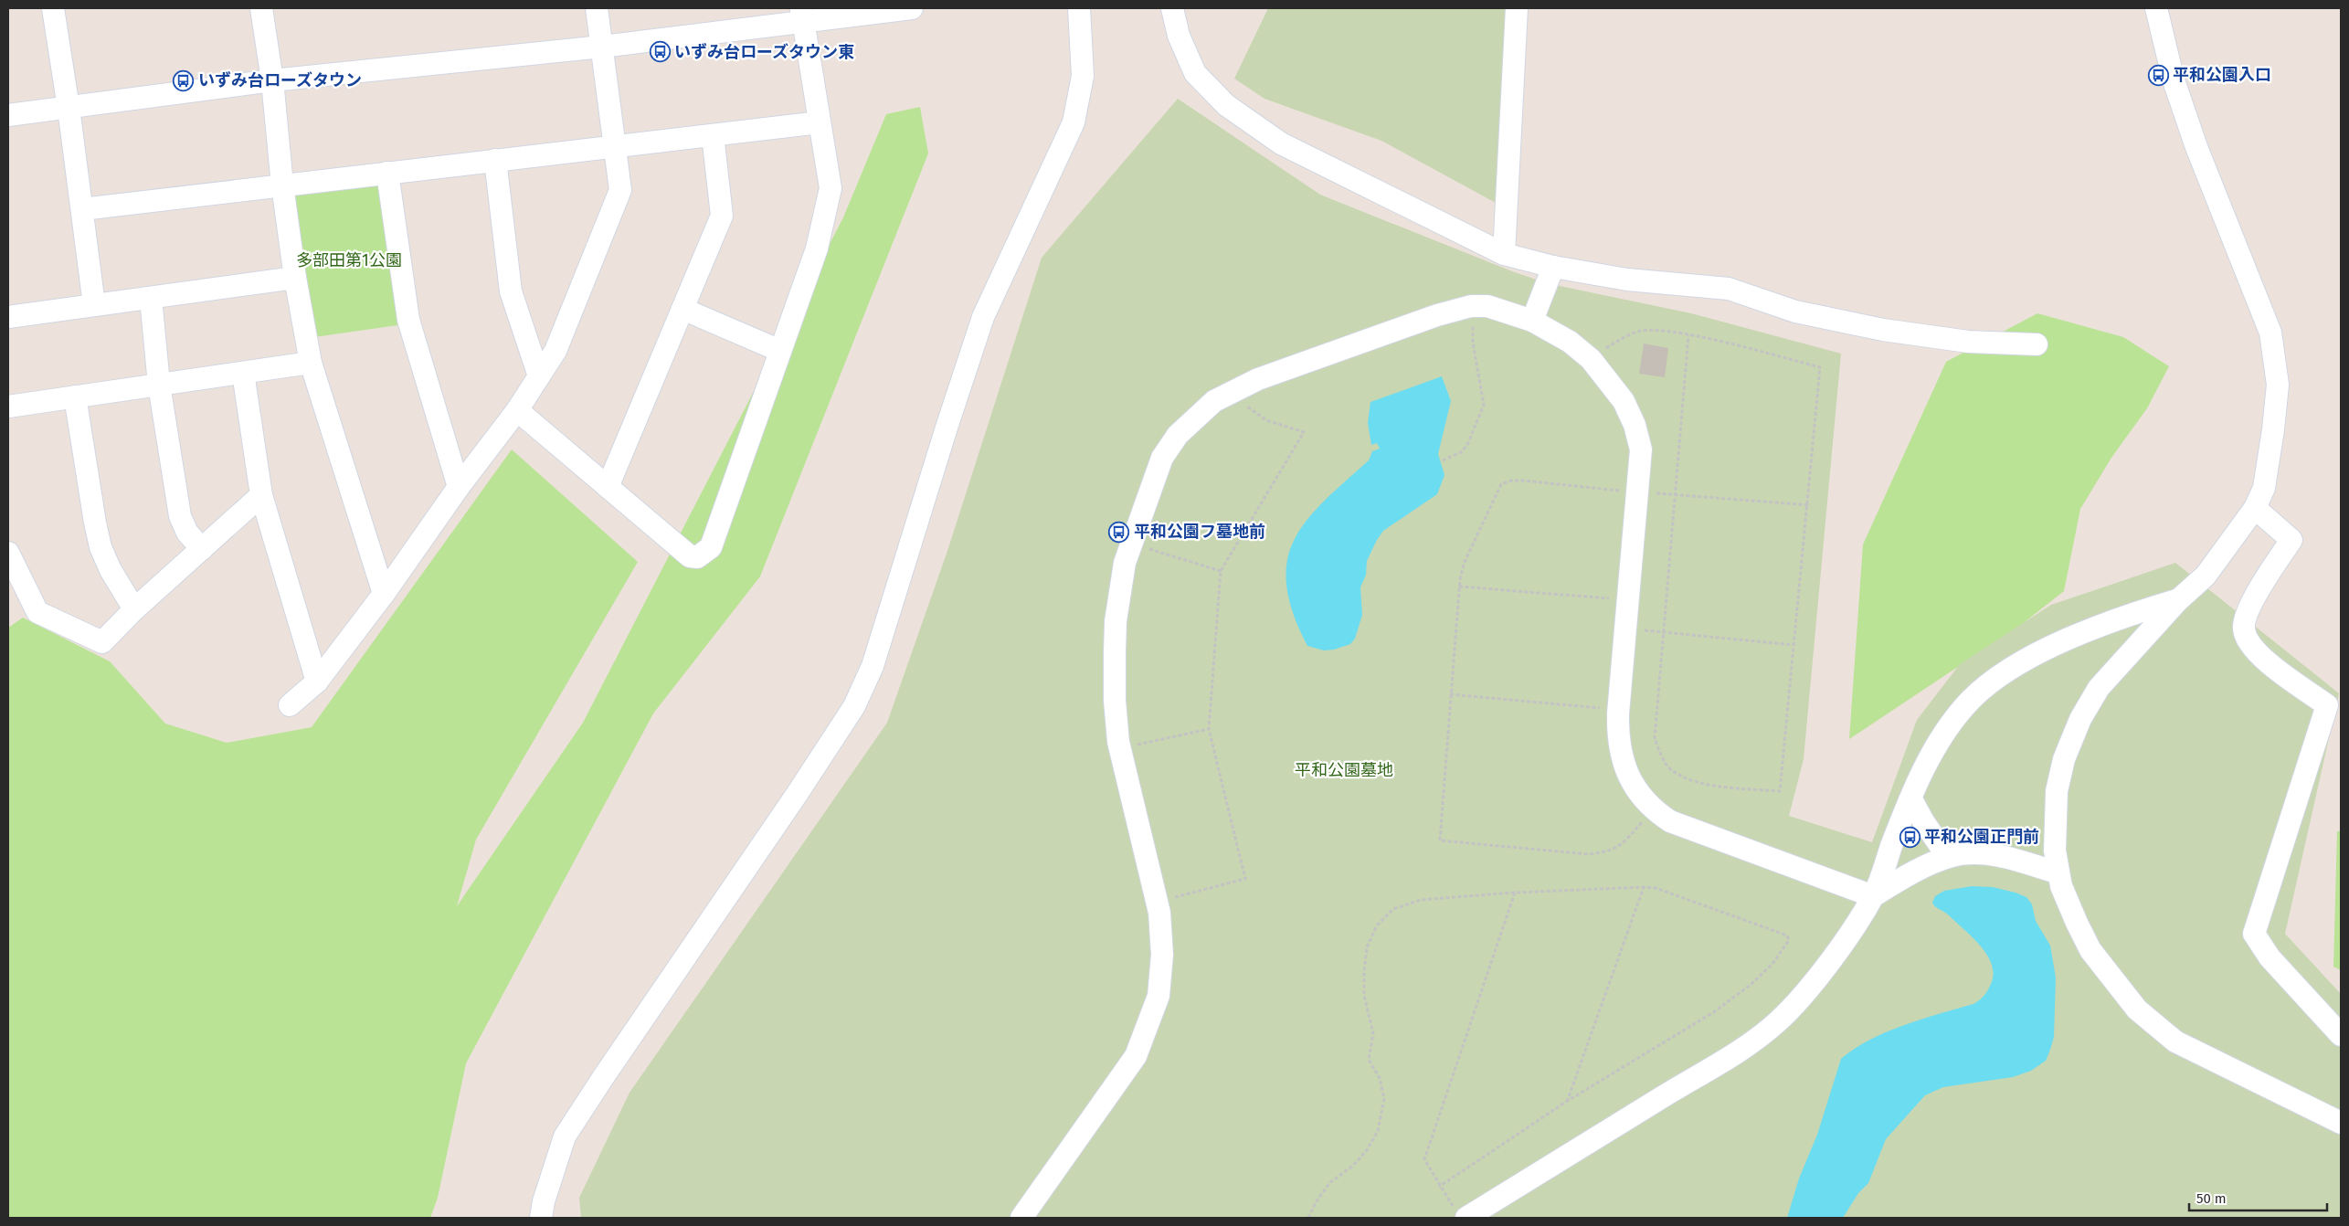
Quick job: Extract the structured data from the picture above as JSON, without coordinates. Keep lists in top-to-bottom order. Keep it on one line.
{"parks":["多部田第1公園","平和公園墓地"],"places":{"bus stop":["いずみ台ローズタウン東","平和公園入口","いずみ台ローズタウン","平和公園フ墓地前","平和公園正門前"]},"scale_bar":"50 m"}
